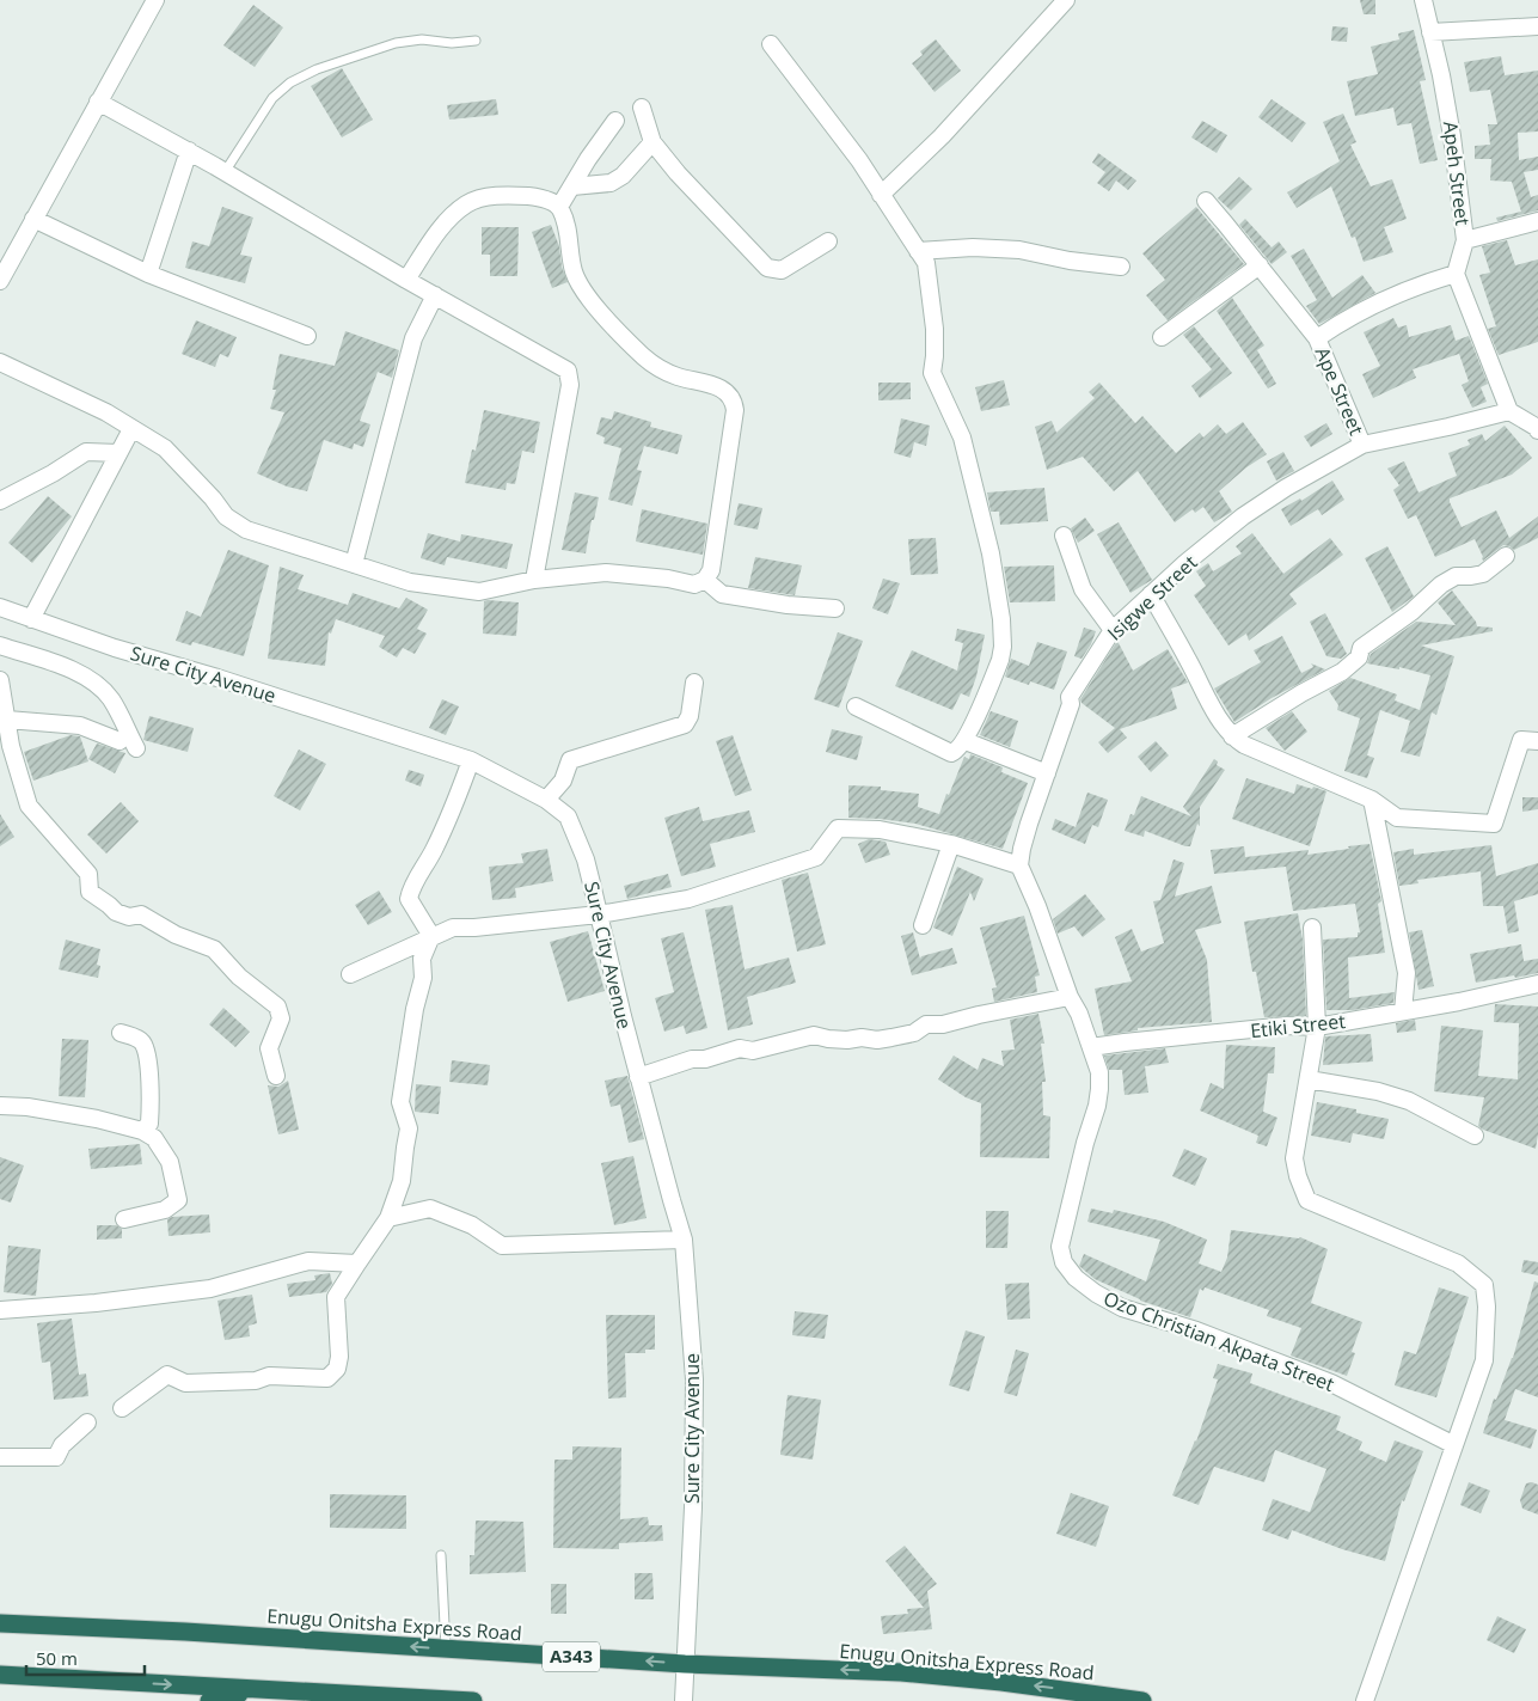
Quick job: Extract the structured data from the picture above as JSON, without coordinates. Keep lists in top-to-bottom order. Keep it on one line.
{"streets":{"highway":["Enugu Onitsha Express Road","A343"],"street":["Apeh Street","Ape Street","Isigwe Street","Sure City Avenue","Etiki Street","Ozo Christian Akpata Street"]},"crossings":[["Ape Street","Isigwe Street"],["Sure City Avenue","Enugu Onitsha Express Road"],["Etiki Street","Ozo Christian Akpata Street"]],"scale_bar":"50 m"}
